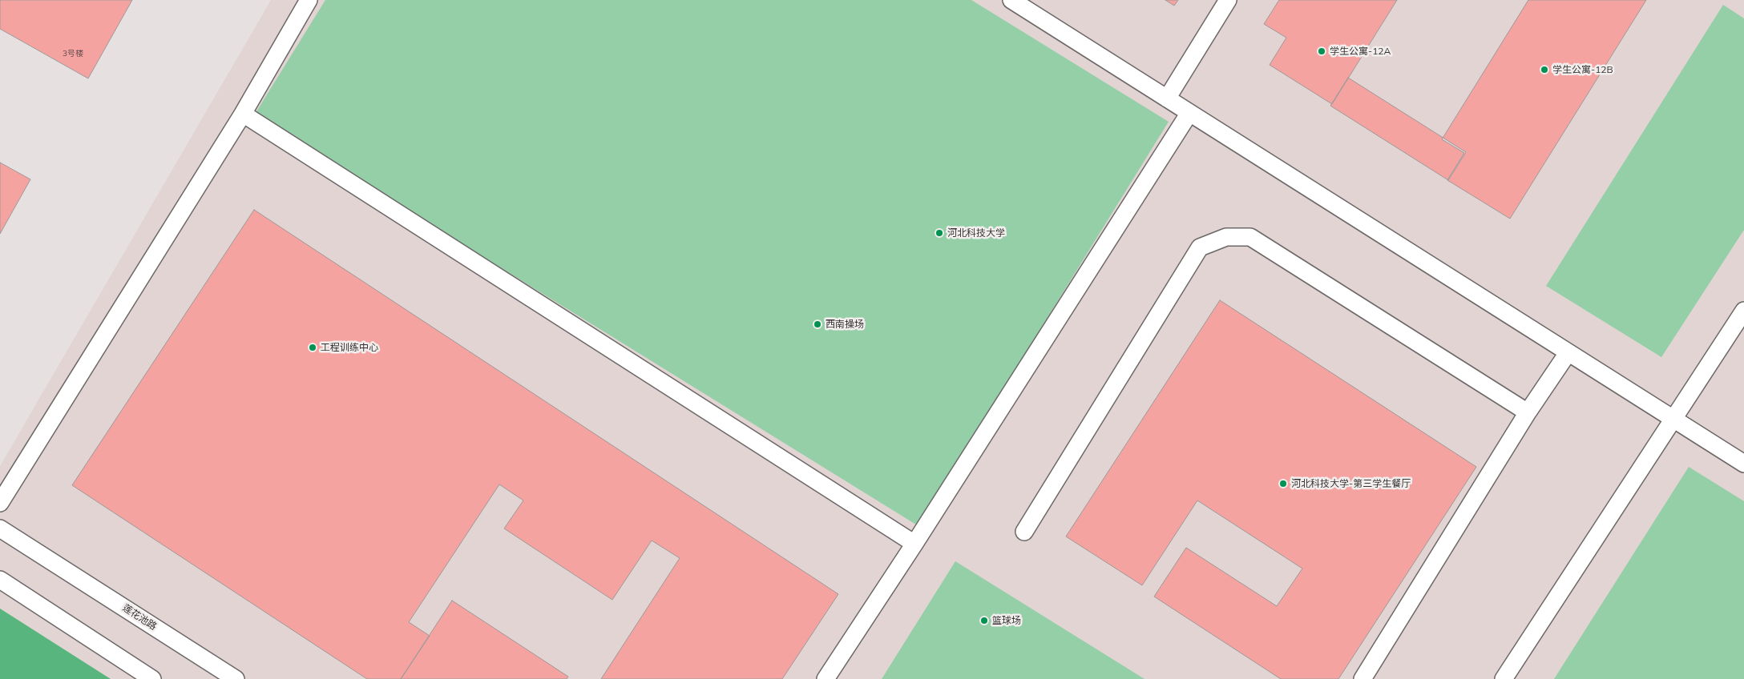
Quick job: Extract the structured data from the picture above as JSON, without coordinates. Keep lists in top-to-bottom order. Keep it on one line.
{"streets":{"lane":["莲花池路"]},"places":["学生公寓-12A","学生公寓-12B","河北科技大学","西南操场","工程训练中心","河北科技大学-第三学生餐厅","篮球场"],"house_numbers":["3号楼"]}
